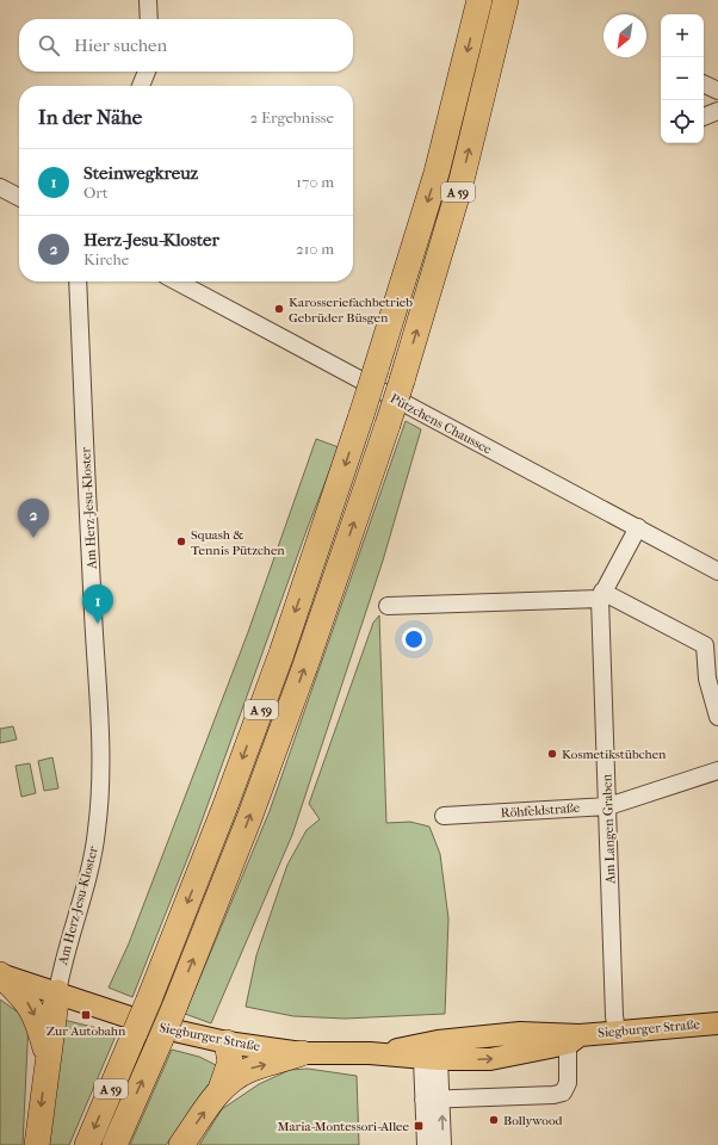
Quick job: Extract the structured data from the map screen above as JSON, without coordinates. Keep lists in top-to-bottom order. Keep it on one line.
{"streets":{"highway":["A 59"],"main road":["Siegburger Straße"],"street":["Pützchens Chaussee","Am Herz-Jesu-Kloster","Röhfeldstraße","Am Langen Graben"]},"crossings":[["Am Herz-Jesu-Kloster","Siegburger Straße"],["Röhfeldstraße","Am Langen Graben"],["Am Langen Graben","Siegburger Straße"]],"places":{"other":["Karosseriefachbetrieb Gebrüder Büsgen","Squash & Tennis Pützchen","Kosmetikstübchen","Bollywood"],"transit":["Zur Autobahn","Maria-Montessori-Allee"]},"north":"bottom left","page":{"map_buttons":["+","−"],"search":"Hier suchen","heading":["In der Nähe","2 Ergebnisse"],"list":[{"mark":"1","name":"Steinwegkreuz","note":"Ort","value":"170 m"},{"mark":"2","name":"Herz-Jesu-Kloster","note":"Kirche","value":"210 m"}],"pins":["2","1"]}}
